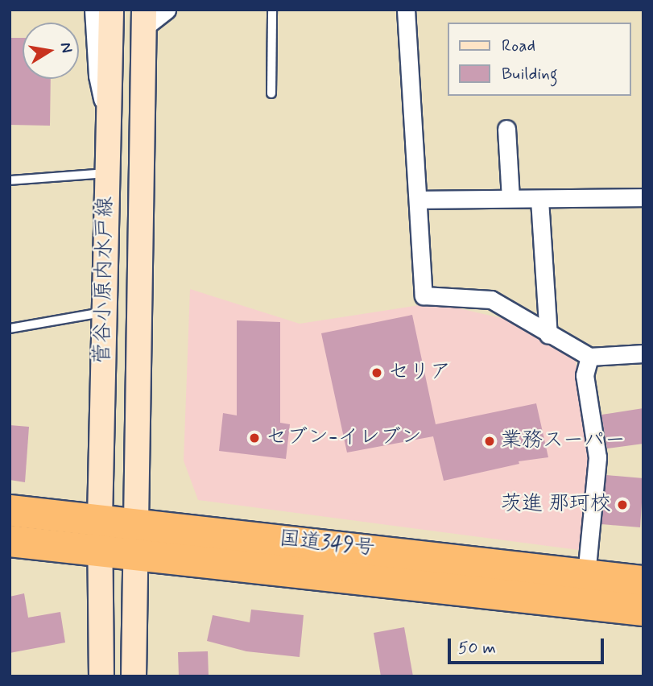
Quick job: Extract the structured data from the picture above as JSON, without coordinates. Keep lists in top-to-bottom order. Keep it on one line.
{"streets":{"highway":["国道349号"],"main road":["菅谷小原内水戸線"]},"crossings":[["菅谷小原内水戸線","国道349号"]],"places":["セリア","セブン-イレブン","業務スーパー","茨進 那珂校"],"legend":["Road","Building"],"scale_bar":"50 m","north":"right"}
